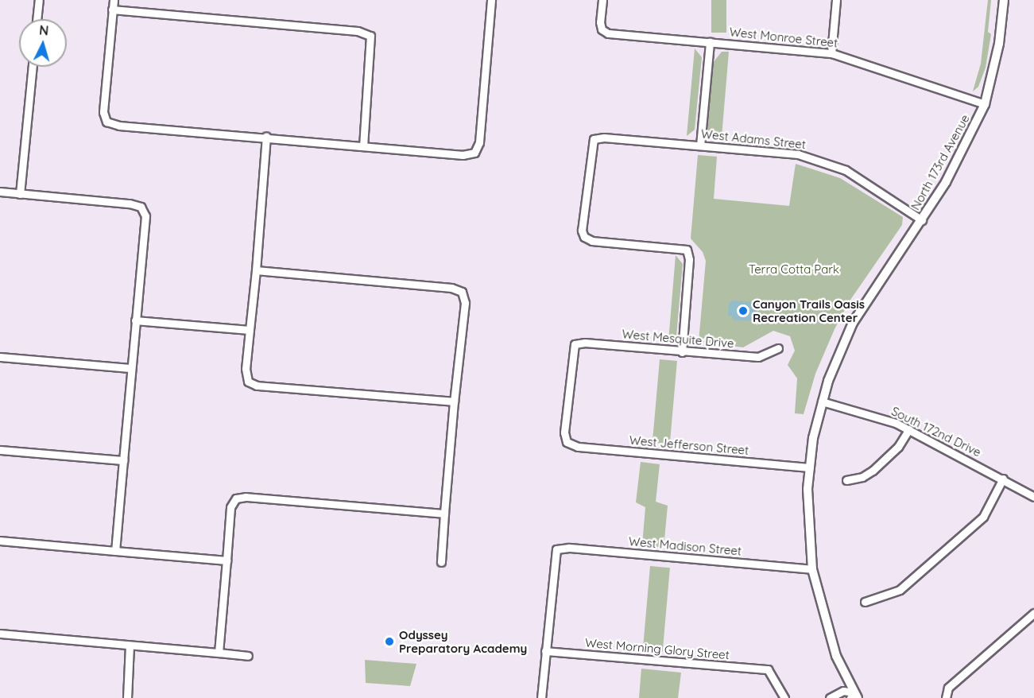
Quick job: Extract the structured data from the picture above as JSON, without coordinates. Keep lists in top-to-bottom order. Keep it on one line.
{"streets":{"street":["West Monroe Street","West Adams Street","North 173rd Avenue","West Mesquite Drive","South 172nd Drive","West Jefferson Street","West Madison Street","West Morning Glory Street"]},"crossings":[["West Monroe Street","North 173rd Avenue"],["West Adams Street","North 173rd Avenue"],["West Adams Street","West Mesquite Drive"],["North 173rd Avenue","South 172nd Drive"],["North 173rd Avenue","West Jefferson Street"],["North 173rd Avenue","West Madison Street"],["West Mesquite Drive","West Jefferson Street"],["West Madison Street","West Morning Glory Street"]],"parks":["Terra Cotta Park"],"places":["Canyon Trails Oasis Recreation Center","Odyssey Preparatory Academy"],"north":"top"}
